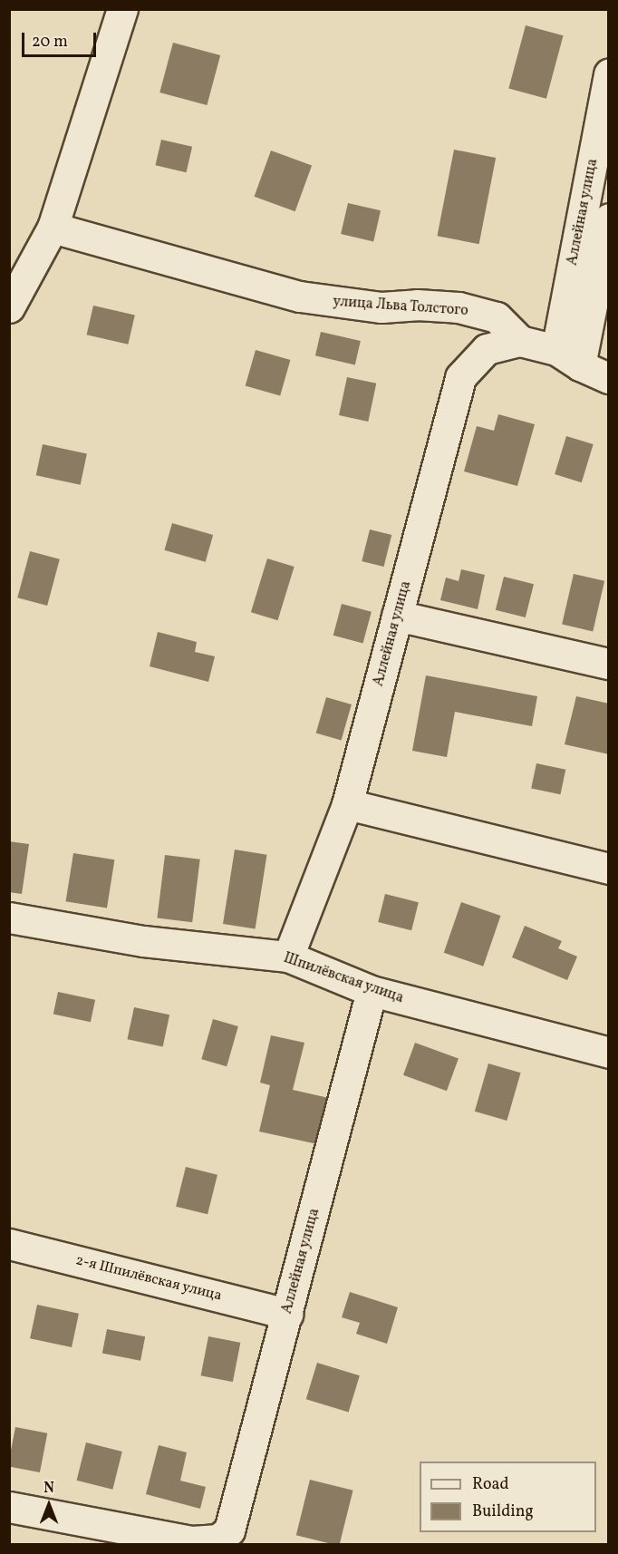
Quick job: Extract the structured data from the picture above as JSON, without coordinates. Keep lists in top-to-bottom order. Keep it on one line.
{"streets":{"street":["Аллейная улица","улица Льва Толстого","Шпилёвская улица","2-я Шпилёвская улица"]},"crossings":[["Аллейная улица","улица Льва Толстого"],["Аллейная улица","Шпилёвская улица"],["Аллейная улица","2-я Шпилёвская улица"]],"legend":["Road","Building"],"scale_bar":"20 m","north":"top"}
